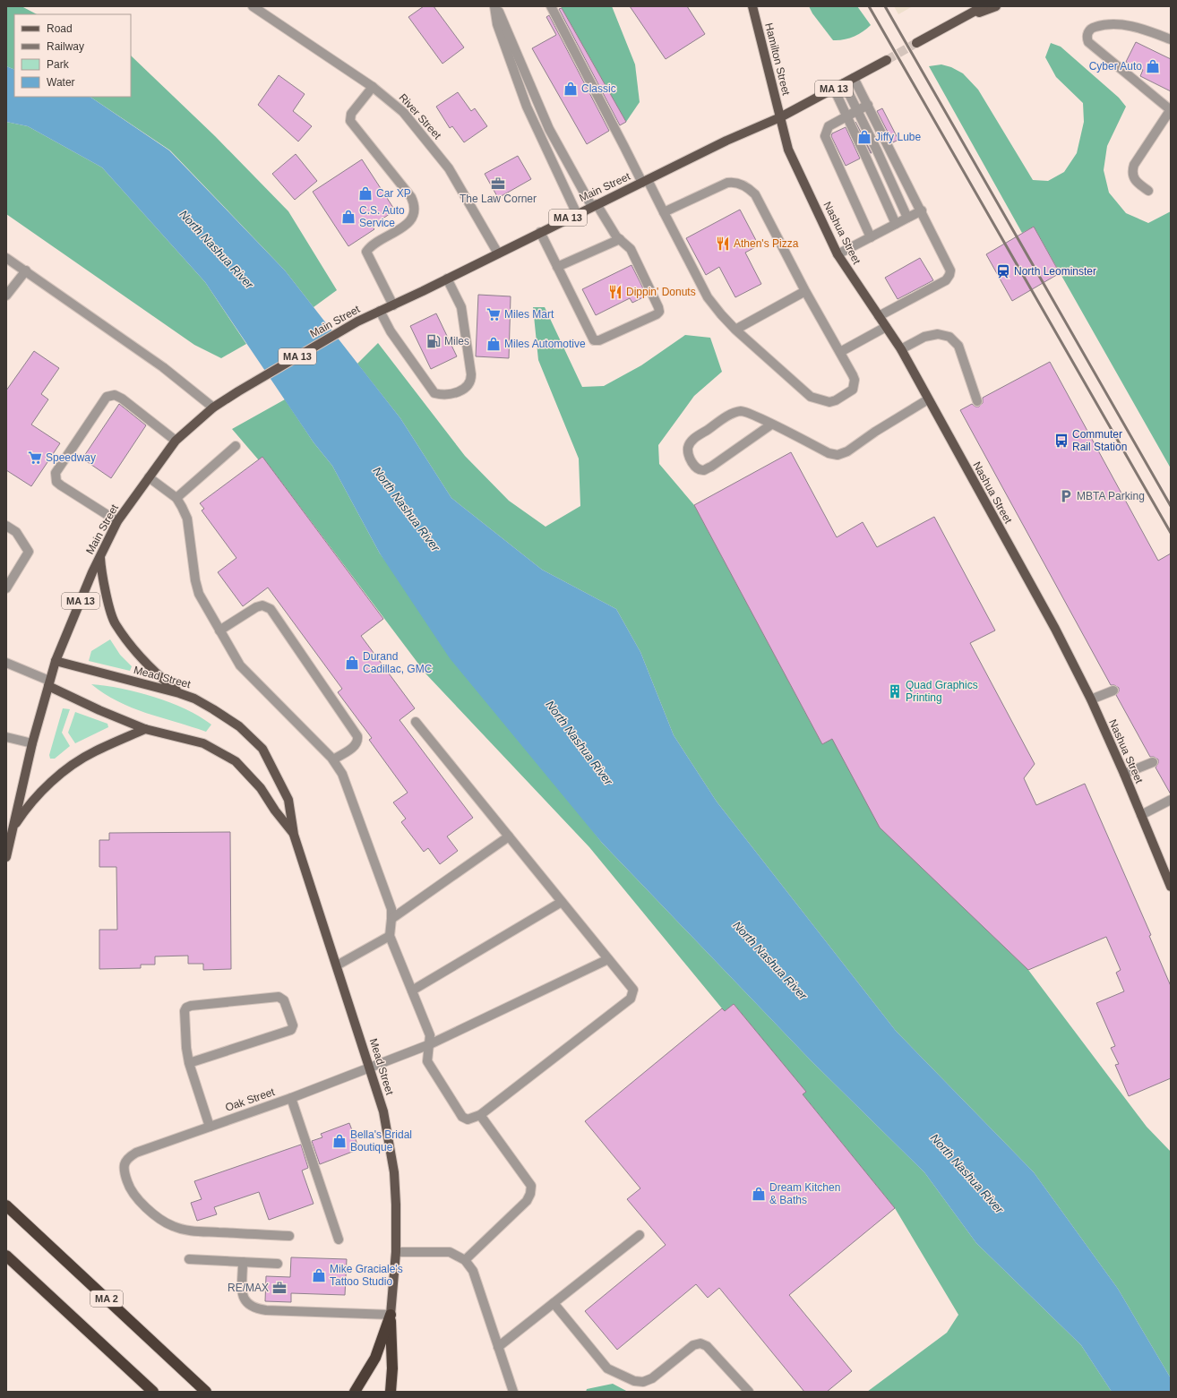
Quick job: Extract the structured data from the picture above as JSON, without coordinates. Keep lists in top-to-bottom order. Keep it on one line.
{"streets":{"highway":["MA 2"],"main road":["Hamilton Street","MA 13","Main Street","Nashua Street","Mead Street"],"street":["River Street","Oak Street"]},"crossings":[["Hamilton Street","Main Street"],["Hamilton Street","Nashua Street"],["River Street","Main Street"],["Main Street","Nashua Street"],["Main Street","Mead Street"],["Mead Street","Oak Street"]],"water":["North Nashua River"],"places":{"shop":["Cyber Auto","Classic","Jiffy Lube","Car XP","C.S. Auto Service","Miles Automotive","Durand Cadillac, GMC","Bella's Bridal Boutique","Dream Kitchen & Baths","Mike Graciale's Tattoo Studio"],"office":["The Law Corner","RE/MAX"],"restaurant":["Athen's Pizza","Dippin' Donuts"],"station":["North Leominster"],"supermarket":["Miles Mart","Speedway"],"fuel station":["Miles"],"bus stop":["Commuter Rail Station"],"parking":["MBTA Parking"],"building":["Quad Graphics Printing"]},"legend":["Road","Railway","Park","Water"]}
